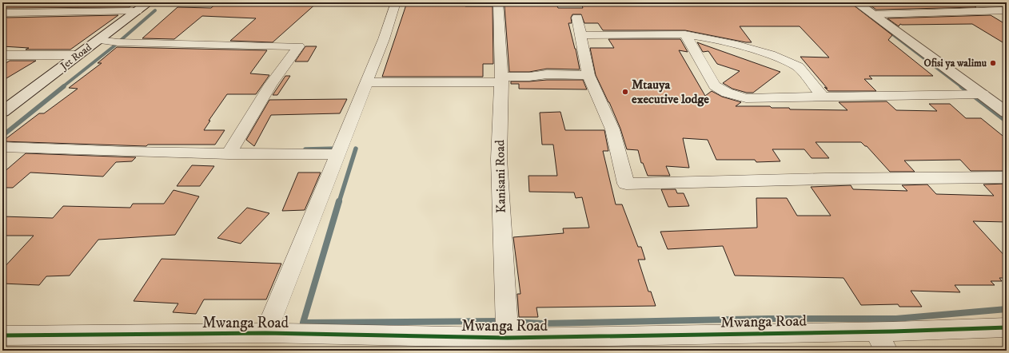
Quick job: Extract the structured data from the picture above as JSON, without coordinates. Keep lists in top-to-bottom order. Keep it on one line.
{"streets":{"main road":["Jet Road"],"street":["Kanisani Road","Mwanga Road"]},"crossings":[["Kanisani Road","Mwanga Road"]],"places":["Ofisi ya walimu","Mtauya executive lodge"]}
